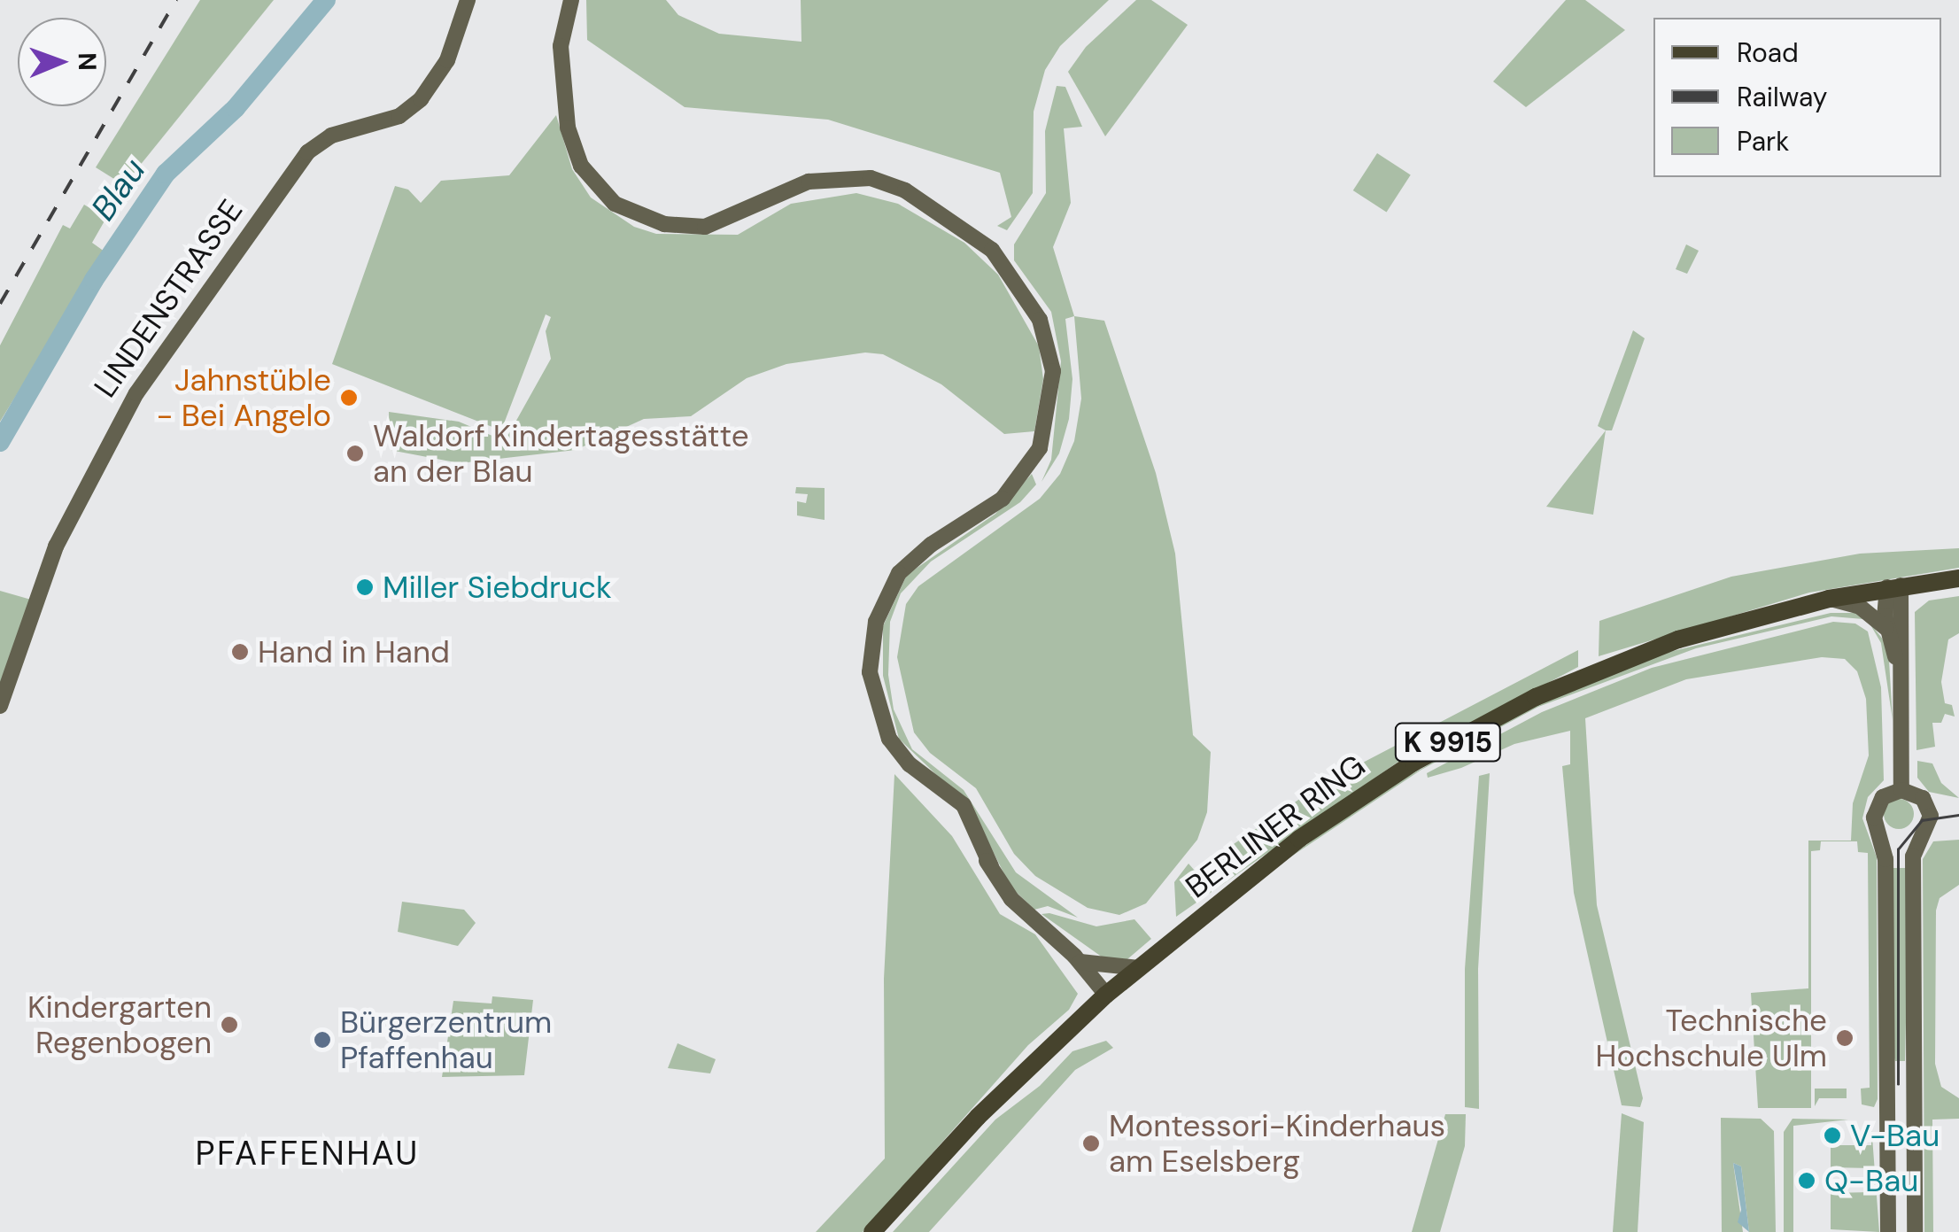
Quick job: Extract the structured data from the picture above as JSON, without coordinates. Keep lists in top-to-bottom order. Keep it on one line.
{"streets":{"main road":["K 9915","BERLINER RING"],"street":["LINDENSTRASSE"]},"districts":["PFAFFENHAU"],"water":["Blau"],"places":["Jahnstüble - Bei Angelo","Waldorf Kindertagesstätte an der Blau","Miller Siebdruck","Hand in Hand","Kindergarten Regenbogen","Technische Hochschule Ulm","Bürgerzentrum Pfaffenhau","V-Bau","Montessori-Kinderhaus am Eselsberg","Q-Bau"],"legend":["Road","Railway","Park"],"north":"right"}
